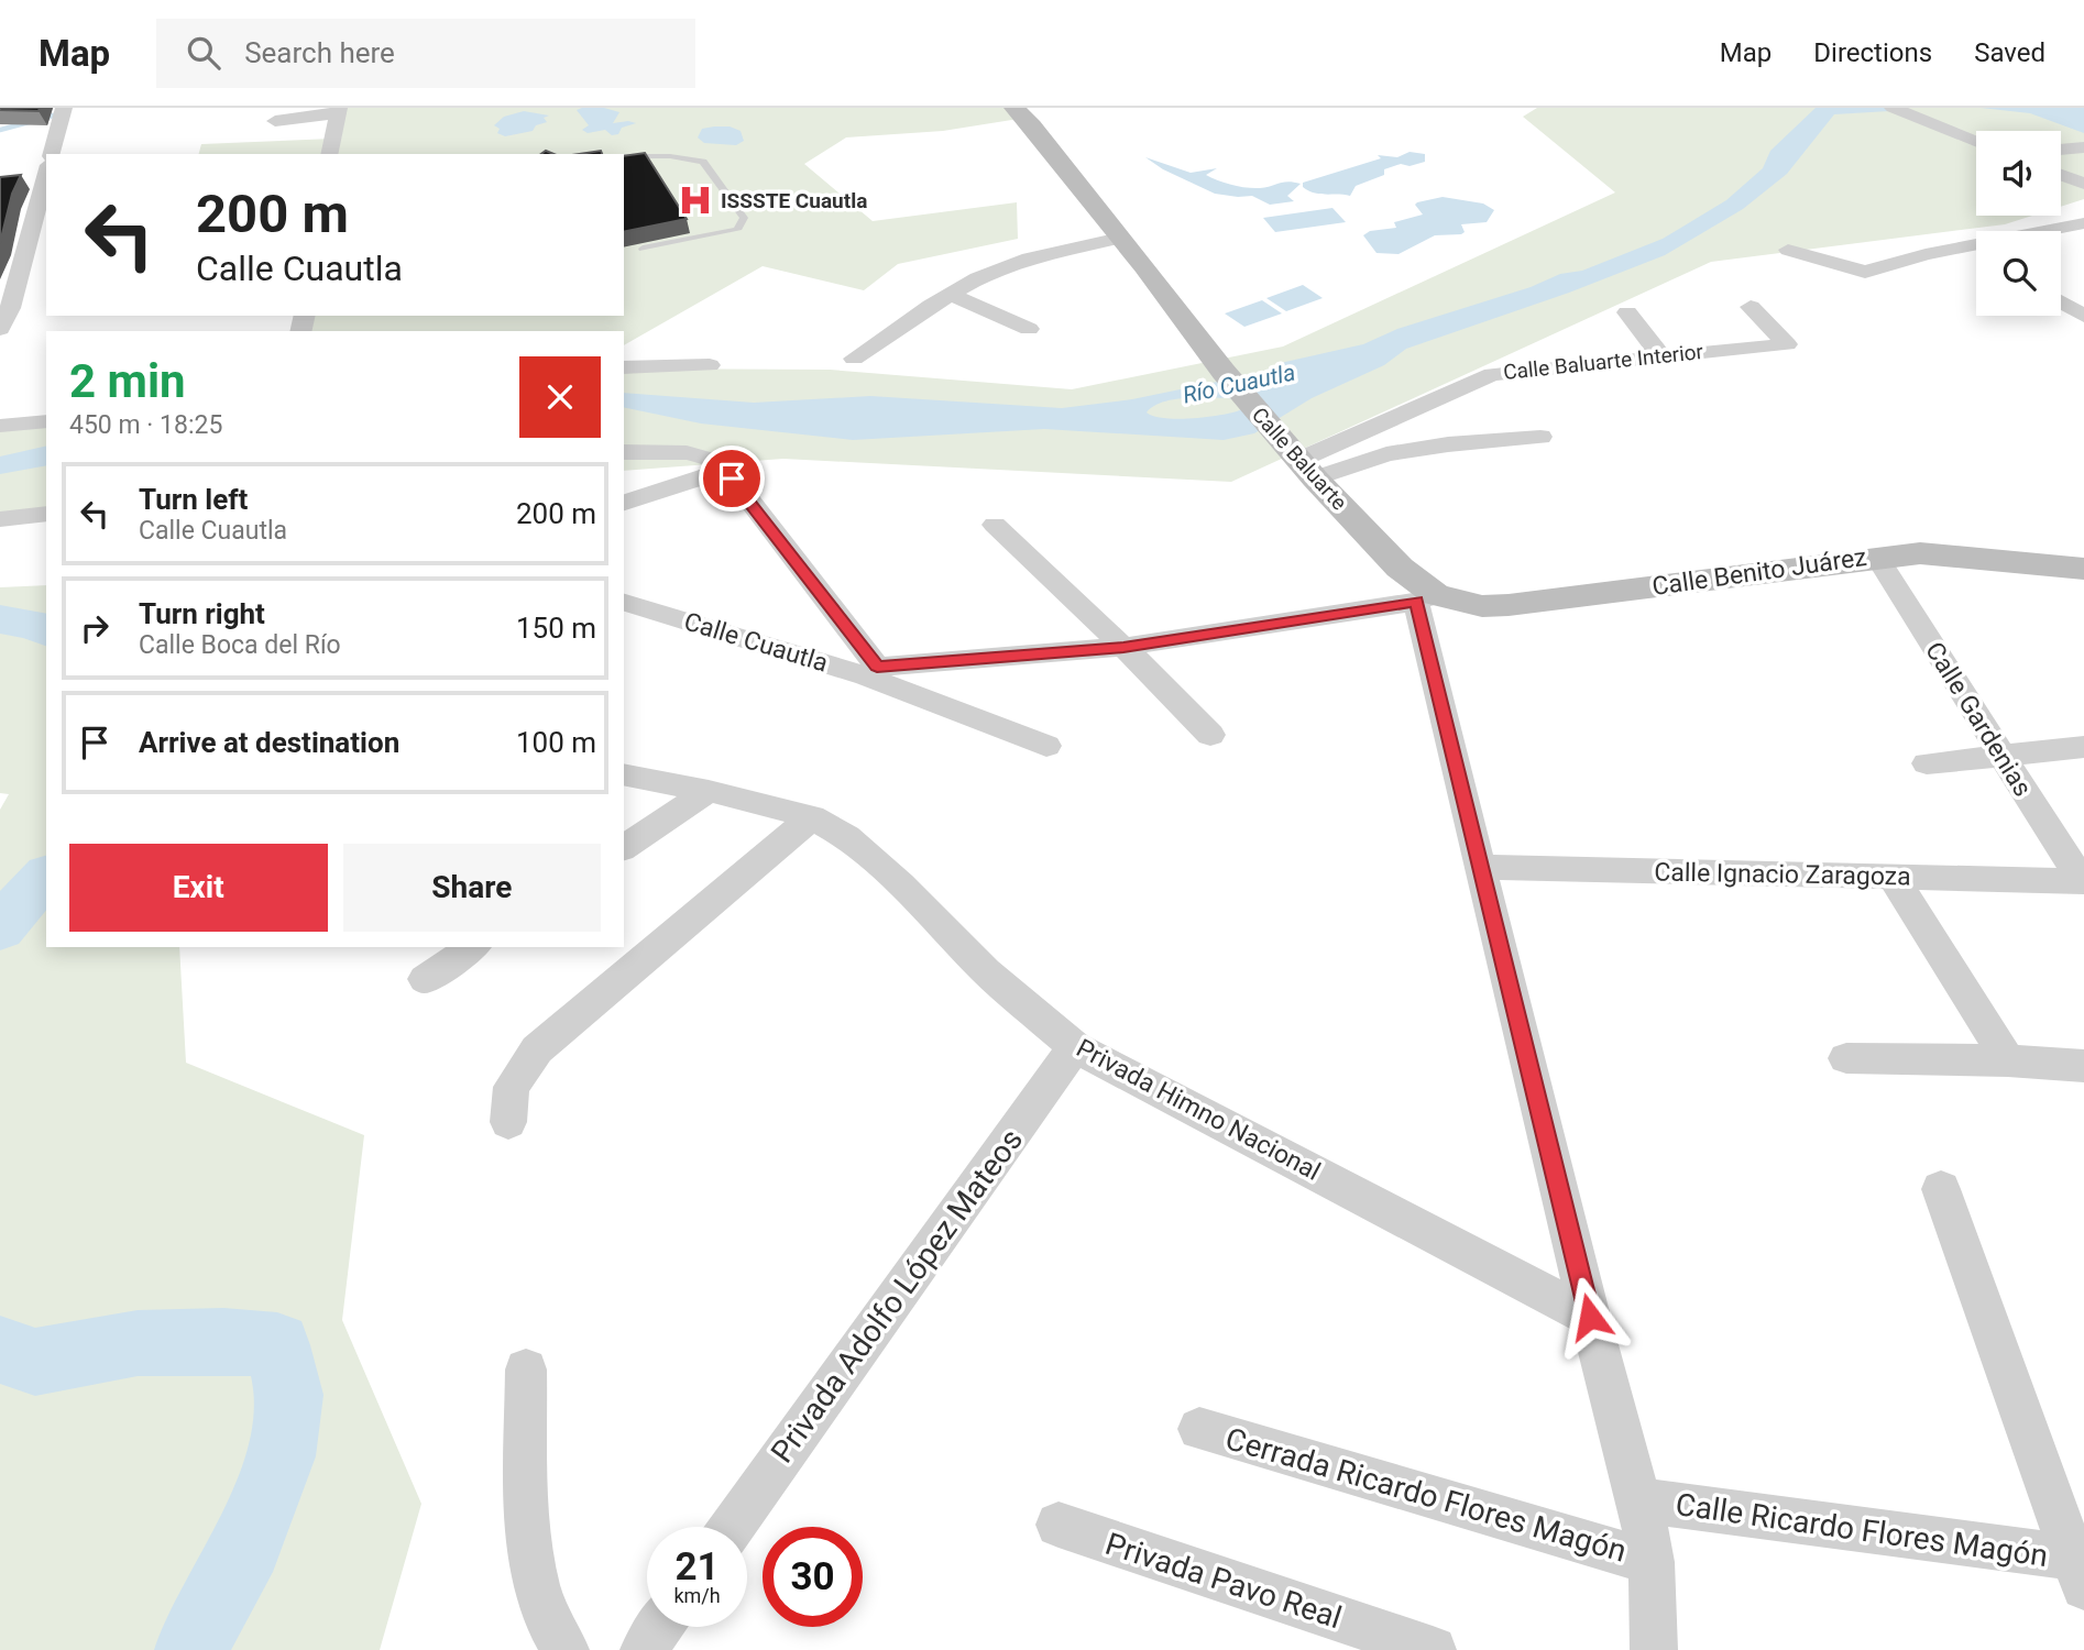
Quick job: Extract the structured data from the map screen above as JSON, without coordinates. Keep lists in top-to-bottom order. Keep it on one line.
{"streets":{"street":["Calle Baluarte Interior","Calle Baluarte","Calle Benito Juárez","Calle Cuautla","Calle Gardenias","Calle Ignacio Zaragoza","Privada Himno Nacional","Privada Adolfo López Mateos","Cerrada Ricardo Flores Magón","Calle Ricardo Flores Magón","Privada Pavo Real"]},"crossings":[["Calle Baluarte Interior","Calle Baluarte"],["Calle Baluarte","Calle Benito Juárez"],["Calle Baluarte","Calle Cuautla"],["Calle Benito Juárez","Calle Cuautla"],["Calle Benito Juárez","Calle Gardenias"],["Calle Gardenias","Calle Ignacio Zaragoza"],["Privada Himno Nacional","Privada Adolfo López Mateos"]],"water":["Río Cuautla"],"places":{"hospital":["ISSSTE Cuautla"]},"page":{"header":"Map","search":"Search here","nav":["Map","Directions","Saved"],"turn":["200 m","Calle Cuautla"],"heading":["2 min","450 m · 18:25"],"list":[{"name":"Turn left","note":"Calle Cuautla","value":"200 m"},{"name":"Turn right","note":"Calle Boca del Río","value":"150 m"},{"name":"Arrive at destination","value":"100 m"}],"buttons":["Exit","Share"],"speed":"21 km/h","limit":"30"}}
